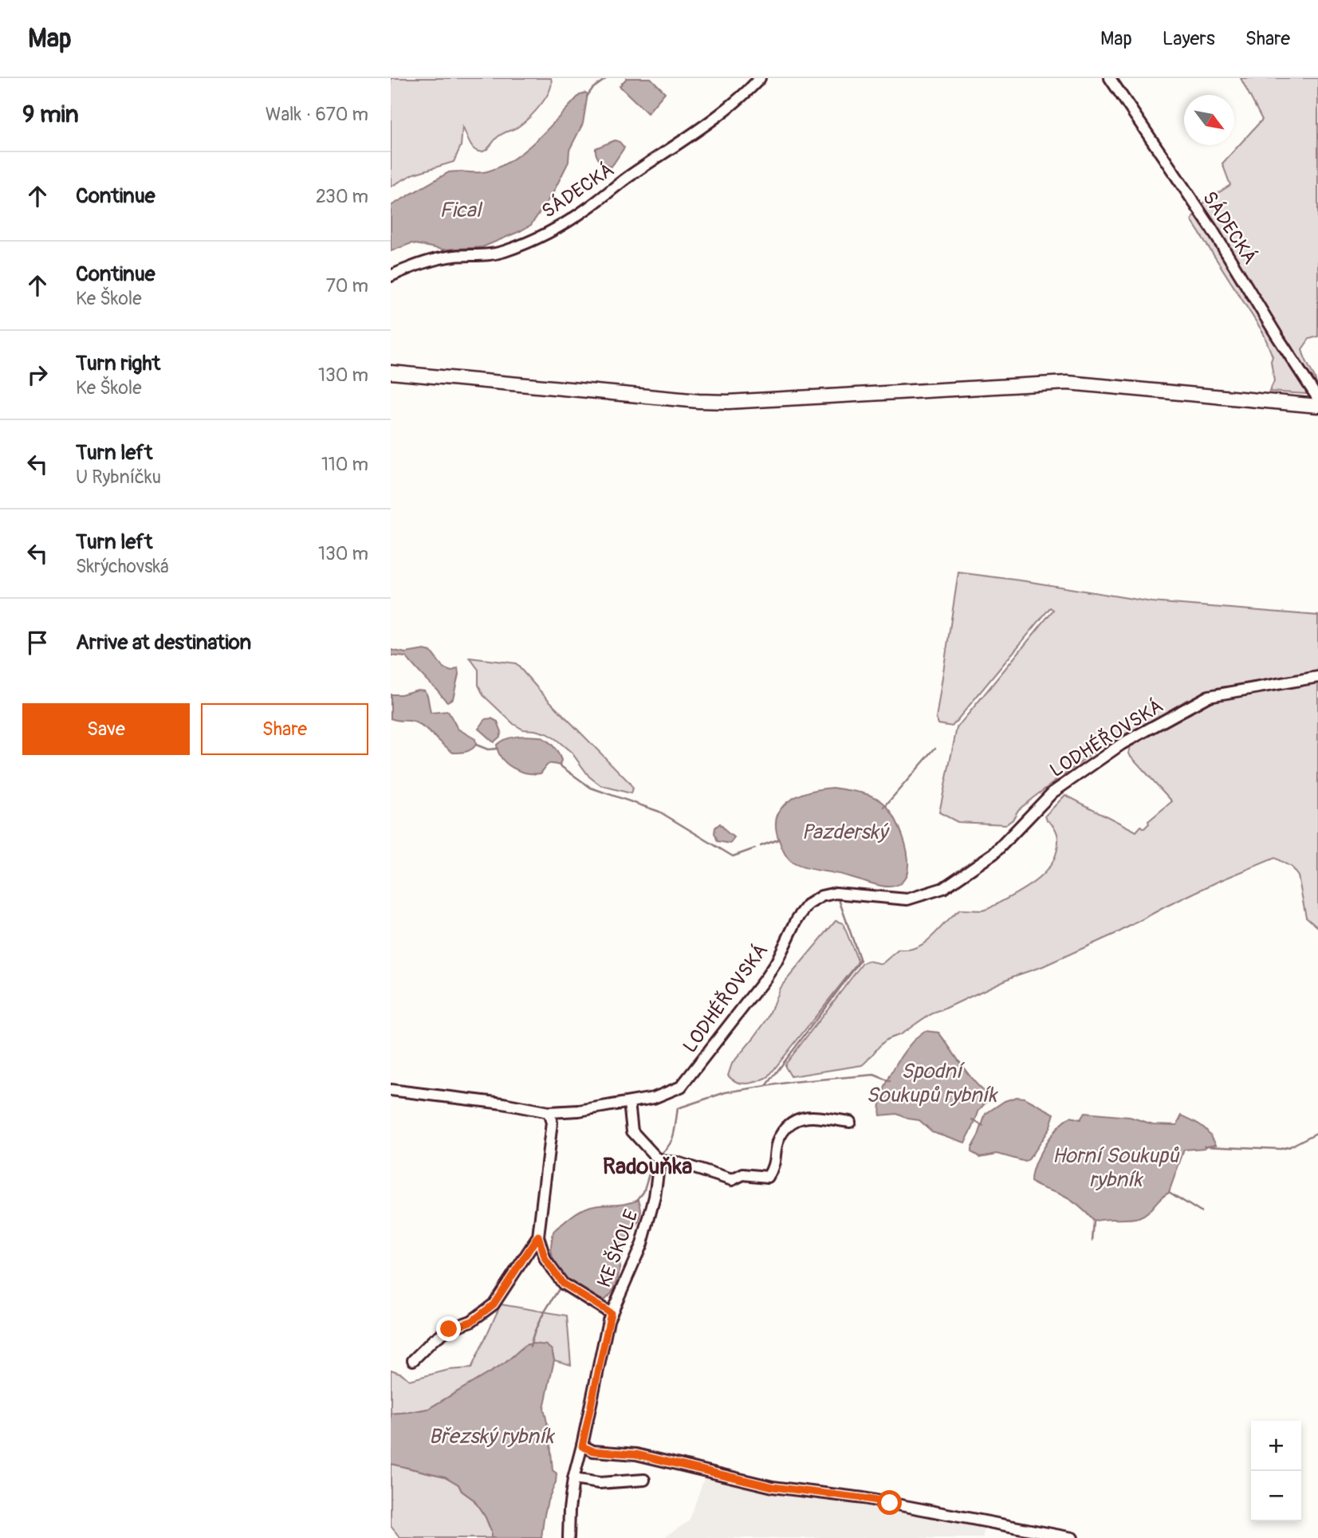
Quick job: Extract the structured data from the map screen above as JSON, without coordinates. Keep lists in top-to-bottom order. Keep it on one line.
{"streets":{"street":["SÁDECKÁ","LODHÉŘOVSKÁ","KE ŠKOLE"]},"districts":["Radouňka"],"water":["Fical","Pazderský","Spodní Soukupů rybník","Horní Soukupů rybník","Březský rybník"],"north":"bottom right","page":{"header":"Map","nav":["Map","Layers","Share"],"heading":["9 min","Walk · 670 m"],"list":[["Continue","230 m"],["Continue","Ke Škole","70 m"],["Turn right","Ke Škole","130 m"],["Turn left","U Rybníčku","110 m"],["Turn left","Skrýchovská","130 m"],"Arrive at destination"],"buttons":["Save","Share"],"map_buttons":["+","−"]}}
